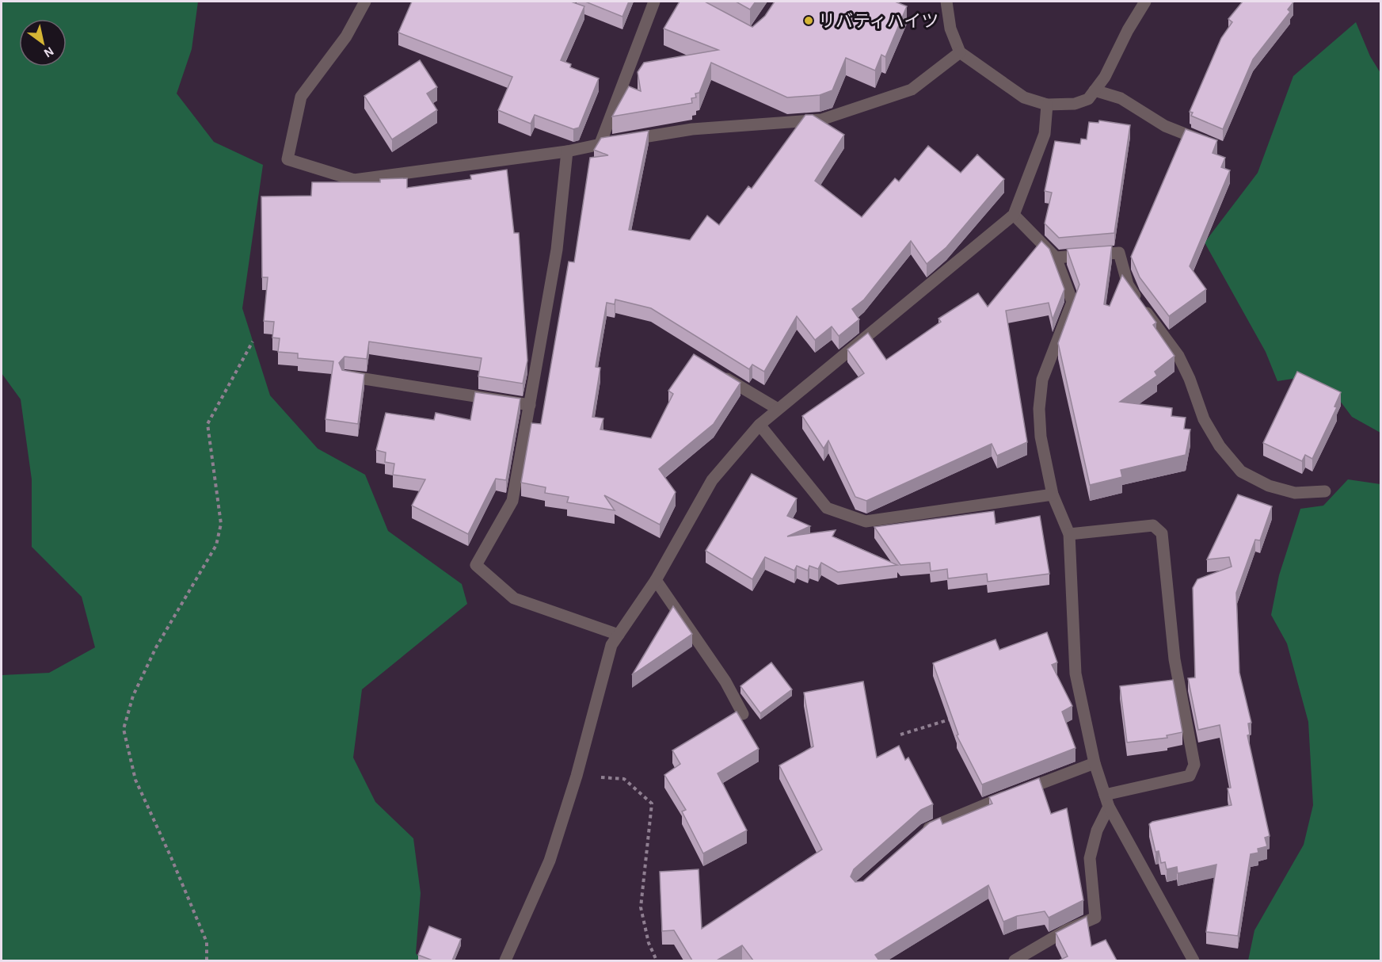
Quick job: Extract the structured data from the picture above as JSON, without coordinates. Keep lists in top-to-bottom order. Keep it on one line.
{"places":["リバティハイツ"],"north":"bottom right"}
